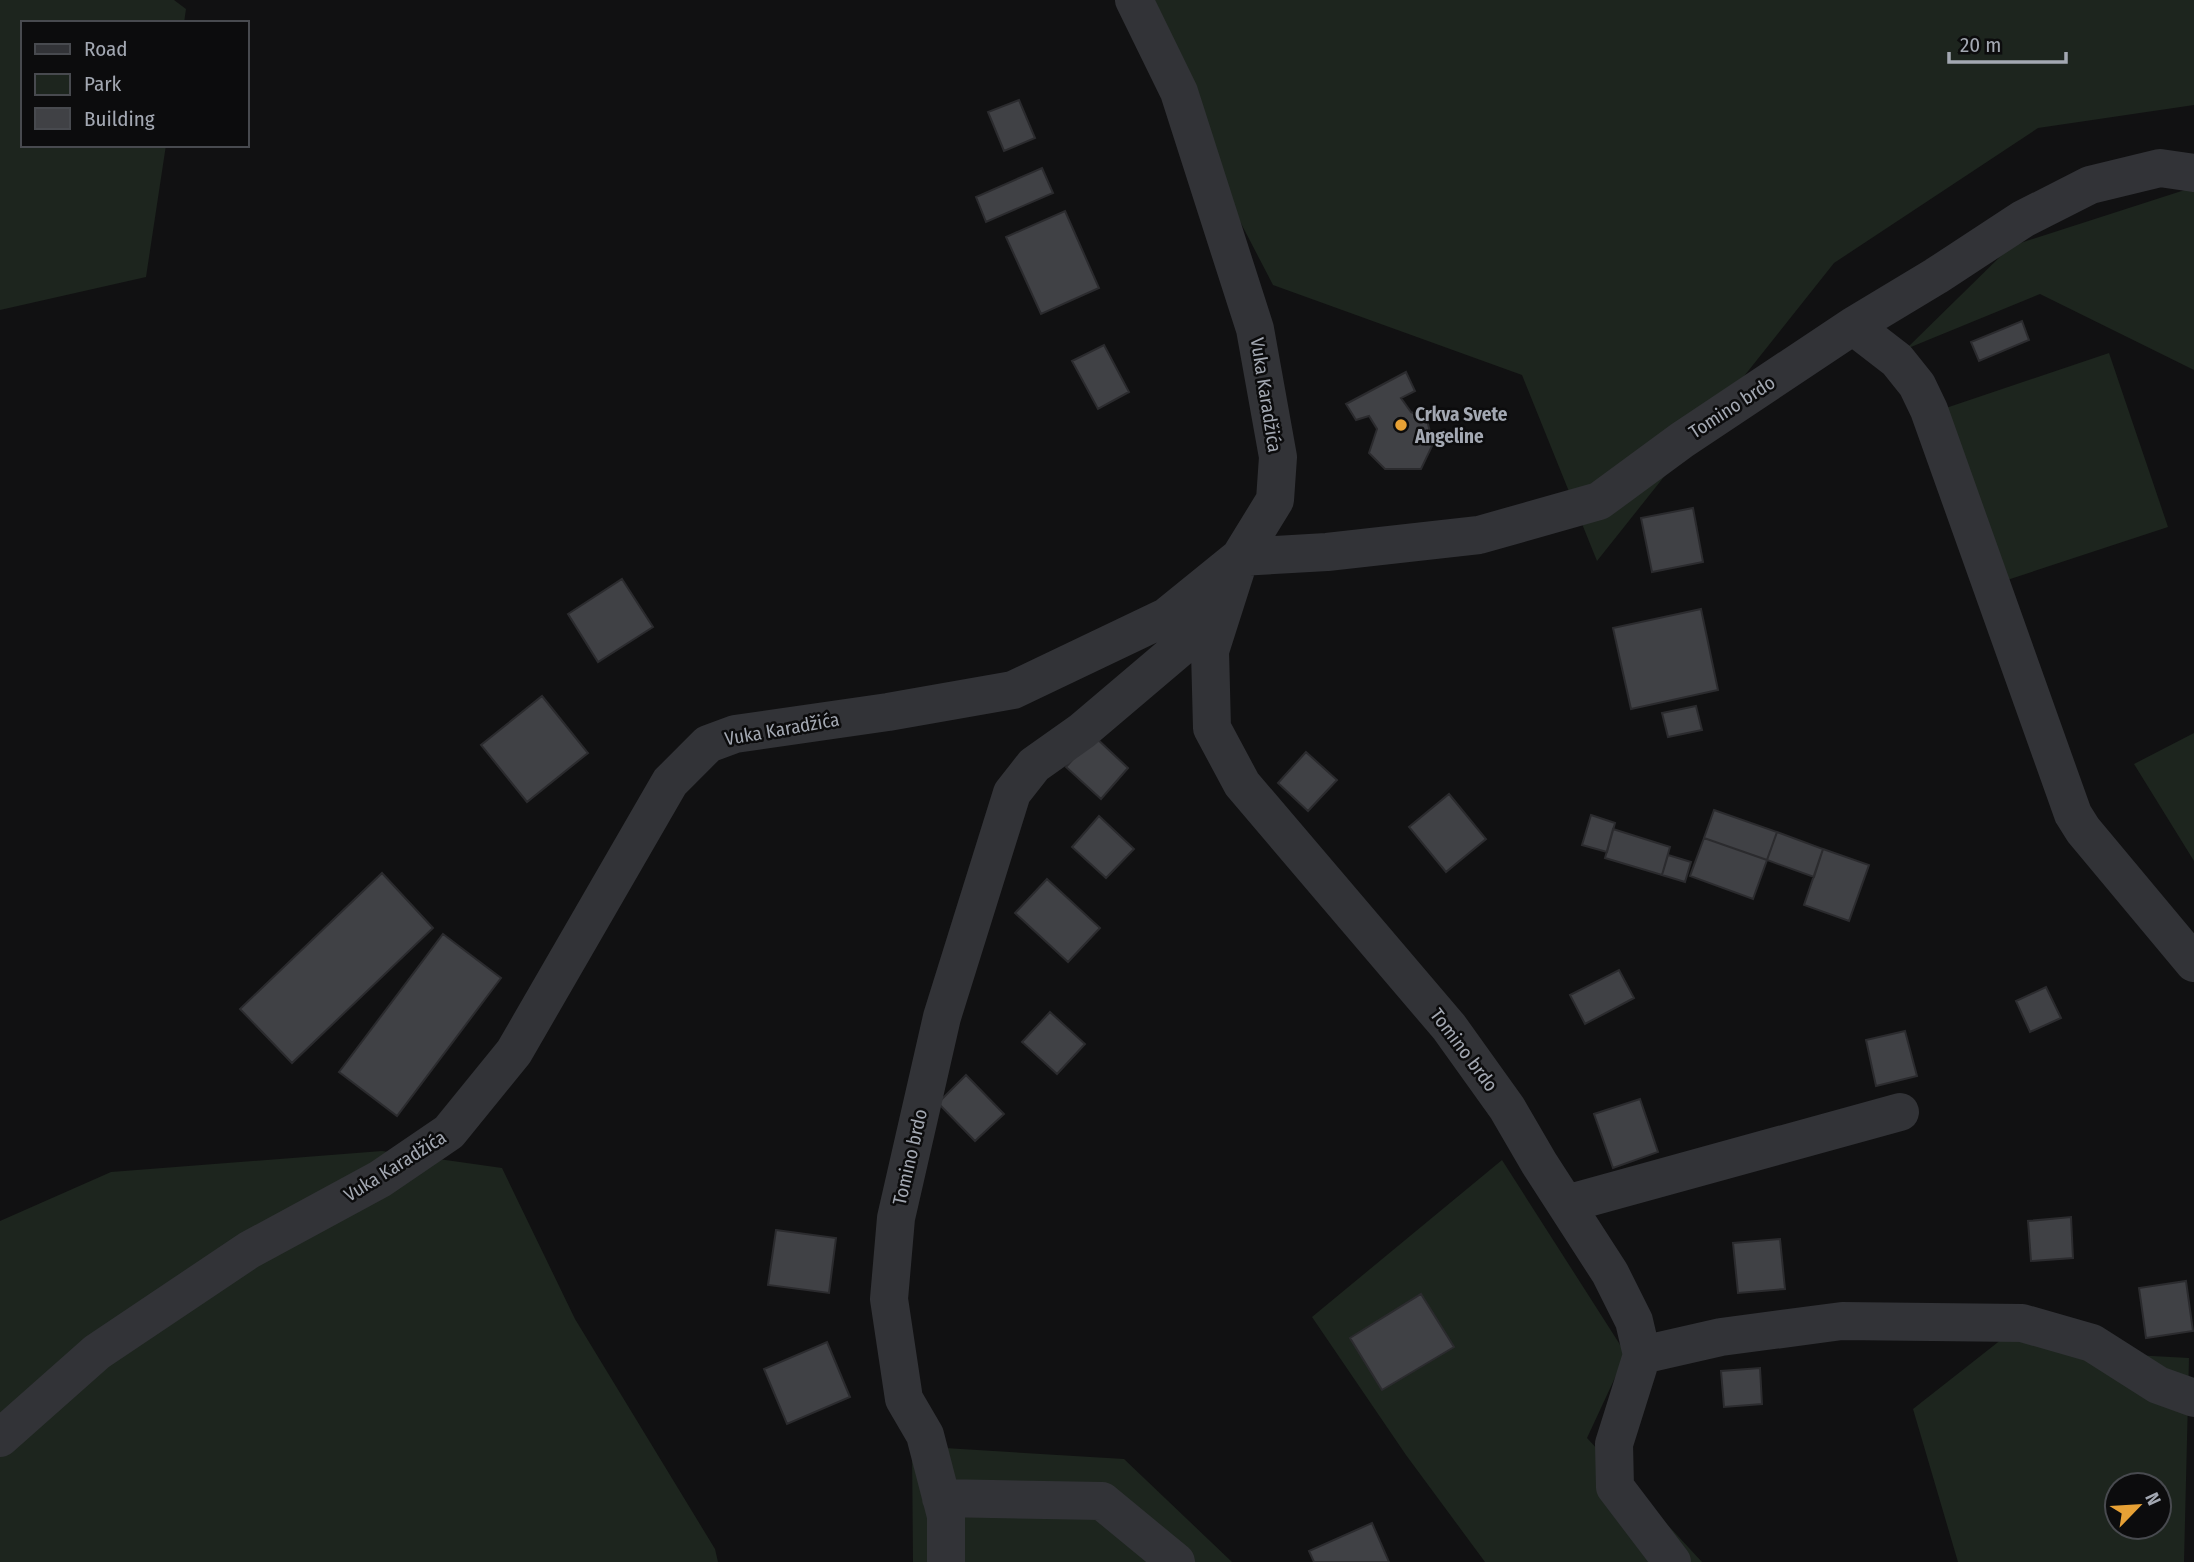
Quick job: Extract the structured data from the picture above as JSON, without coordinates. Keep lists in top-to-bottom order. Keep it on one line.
{"streets":{"street":["Vuka Karadžića","Tomino brdo"]},"crossings":[["Vuka Karadžića","Tomino brdo"]],"places":["Crkva Svete Angeline"],"legend":["Road","Park","Building"],"scale_bar":"20 m","north":"top right"}
